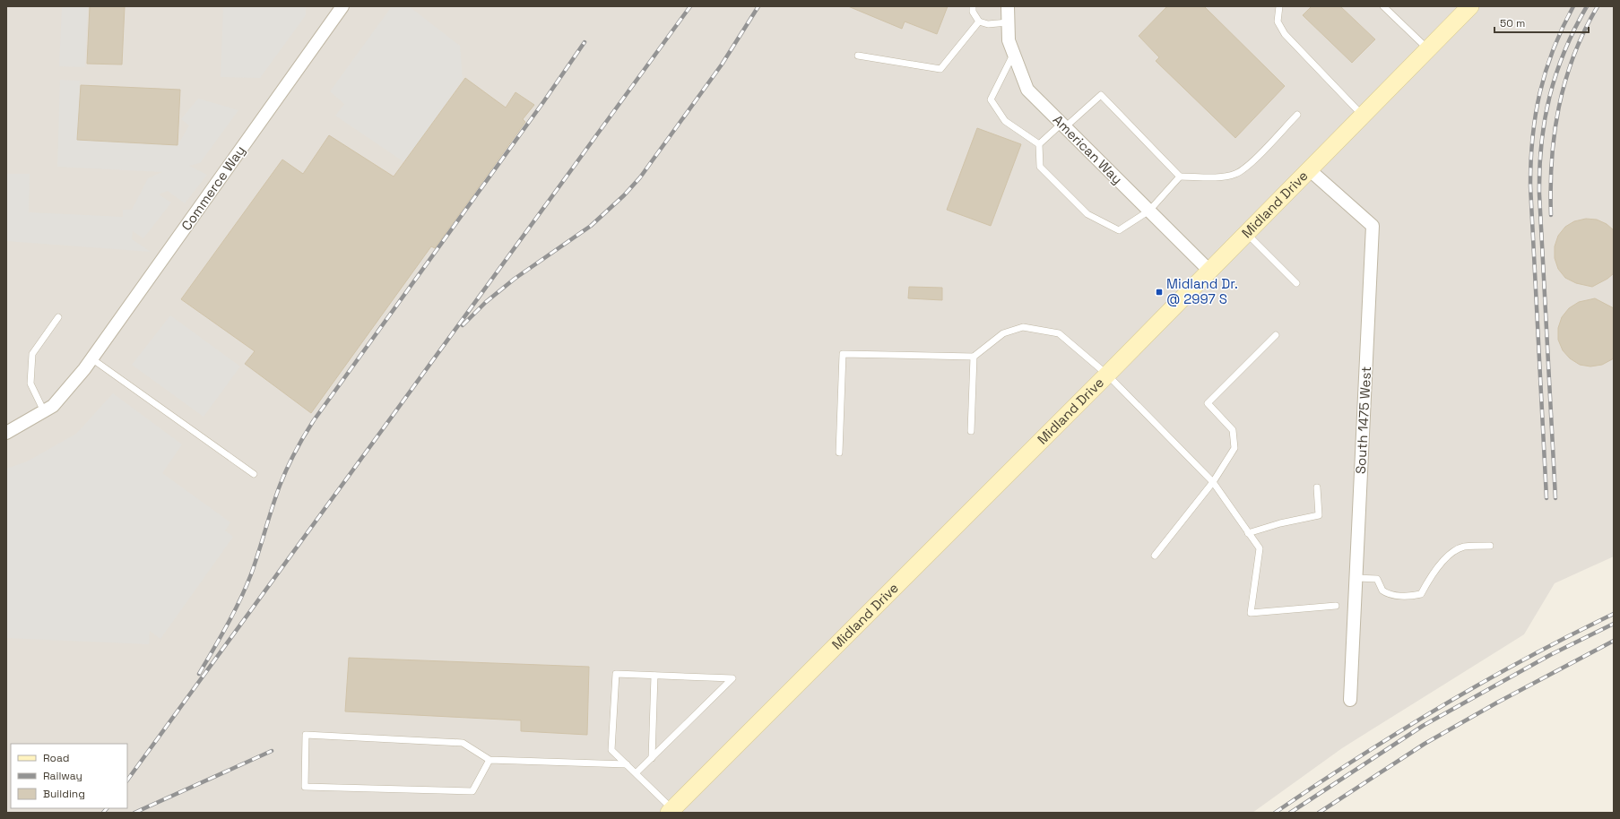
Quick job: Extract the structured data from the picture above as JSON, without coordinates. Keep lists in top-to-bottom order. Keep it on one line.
{"streets":{"street":["American Way","Commerce Way","Midland Drive","South 1475 West"]},"crossings":[["American Way","Midland Drive"],["Midland Drive","South 1475 West"]],"places":{"transit":["Midland Dr. @ 2997 S"]},"legend":["Road","Railway","Building"],"scale_bar":"50 m"}
